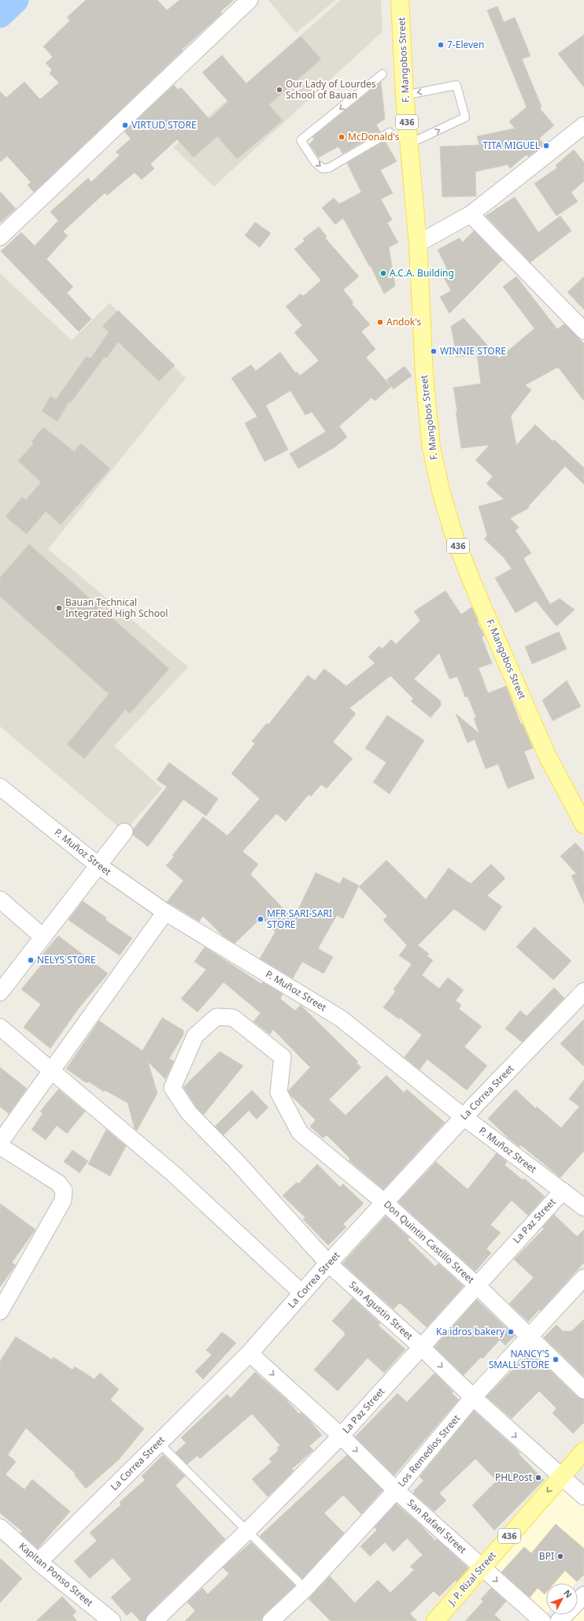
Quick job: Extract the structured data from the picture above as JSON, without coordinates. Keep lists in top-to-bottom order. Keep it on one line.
{"streets":{"main road":["F. Mangobos Street","436","J. P. Rizal Street"],"street":["P. Muñoz Street","La Correa Street","La Paz Street","Don Quintin Castillo Street","San Agustin Street","Los Remedios Street","San Rafael Street","Kapitan Ponso Street"]},"crossings":[["P. Muñoz Street","La Correa Street"],["P. Muñoz Street","La Paz Street"],["La Correa Street","Don Quintin Castillo Street"],["La Correa Street","San Agustin Street"],["La Correa Street","San Rafael Street"],["La Correa Street","Kapitan Ponso Street"],["La Paz Street","Don Quintin Castillo Street"],["La Paz Street","San Agustin Street"],["La Paz Street","San Rafael Street"],["Don Quintin Castillo Street","San Agustin Street"],["Don Quintin Castillo Street","Los Remedios Street"],["San Agustin Street","Los Remedios Street"],["San Agustin Street","J. P. Rizal Street"],["Los Remedios Street","San Rafael Street"],["San Rafael Street","J. P. Rizal Street"]],"one_way":["San Rafael Street","J. P. Rizal Street"],"places":["7-Eleven","Our Lady of Lourdes School of Bauan","VIRTUD STORE","McDonald's","TITA MIGUEL","A.C.A. Building","Andok's","WINNIE STORE","Bauan Technical Integrated High School","MFR SARI-SARI STORE","NELYS STORE","Ka idros bakery","NANCY'S SMALL STORE","PHLPost","BPI"],"north":"top right"}
